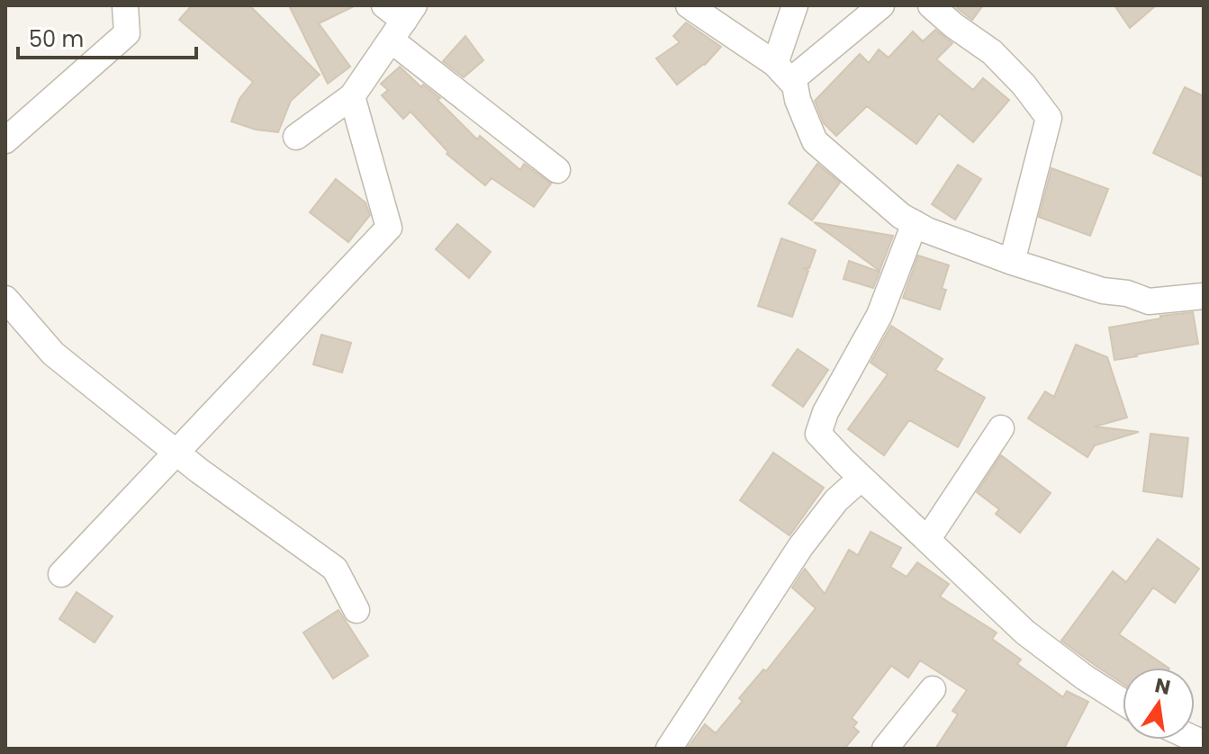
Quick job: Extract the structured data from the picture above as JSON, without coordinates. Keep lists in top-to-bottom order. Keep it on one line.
{"scale_bar":"50 m","north":"top"}
